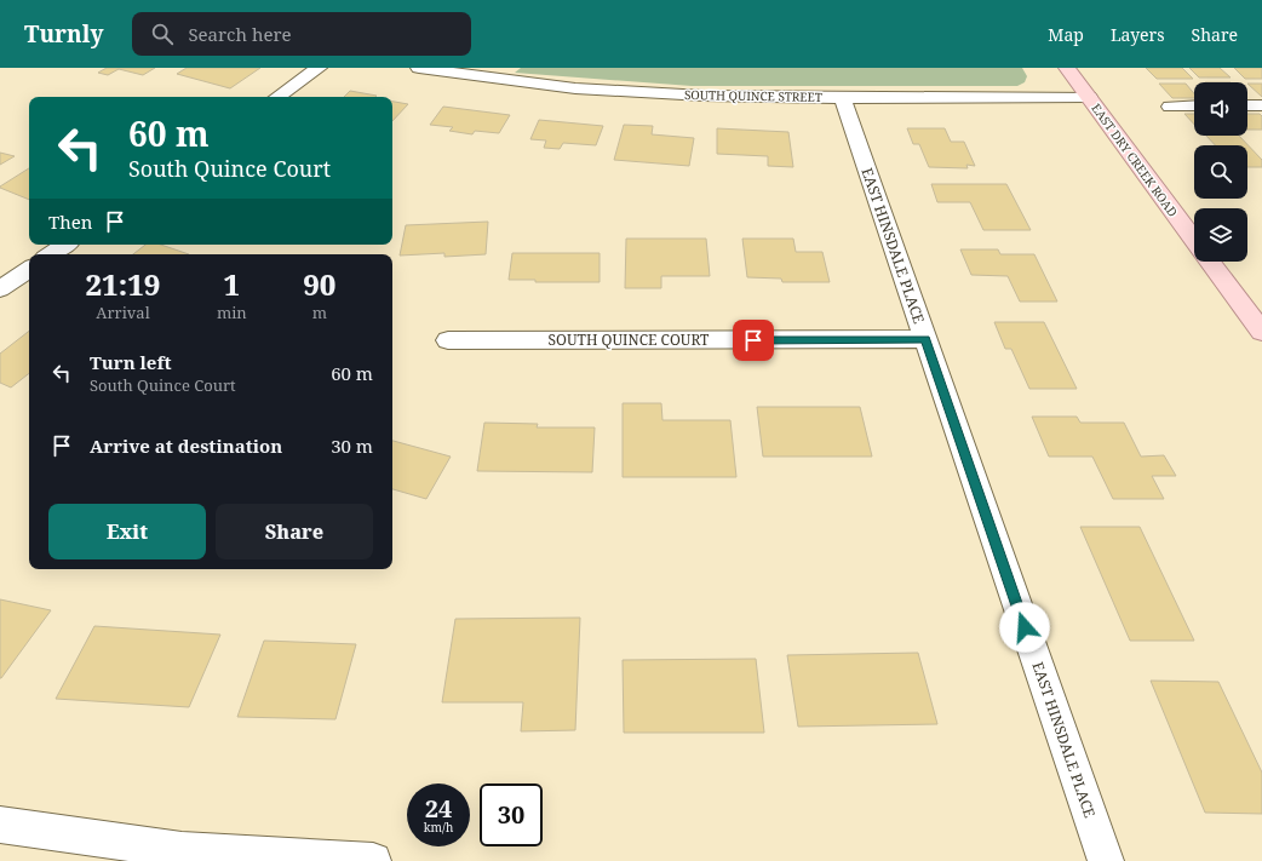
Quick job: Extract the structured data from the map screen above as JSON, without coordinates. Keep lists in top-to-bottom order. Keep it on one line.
{"streets":{"main road":["EAST DRY CREEK ROAD"],"street":["SOUTH QUINCE STREET","EAST HINSDALE PLACE","SOUTH QUINCE COURT"]},"crossings":[["SOUTH QUINCE STREET","EAST DRY CREEK ROAD"],["SOUTH QUINCE STREET","EAST HINSDALE PLACE"],["EAST HINSDALE PLACE","SOUTH QUINCE COURT"]],"page":{"header":"Turnly","search":"Search here","nav":["Map","Layers","Share"],"turn":["60 m","South Quince Court"],"then":"Then","eta":["21:19","Arrival","1","min","90","m"],"list":[{"name":"Turn left","note":"South Quince Court","value":"60 m"},{"name":"Arrive at destination","value":"30 m"}],"buttons":["Exit","Share"],"speed":"24 km/h","limit":"30"}}
